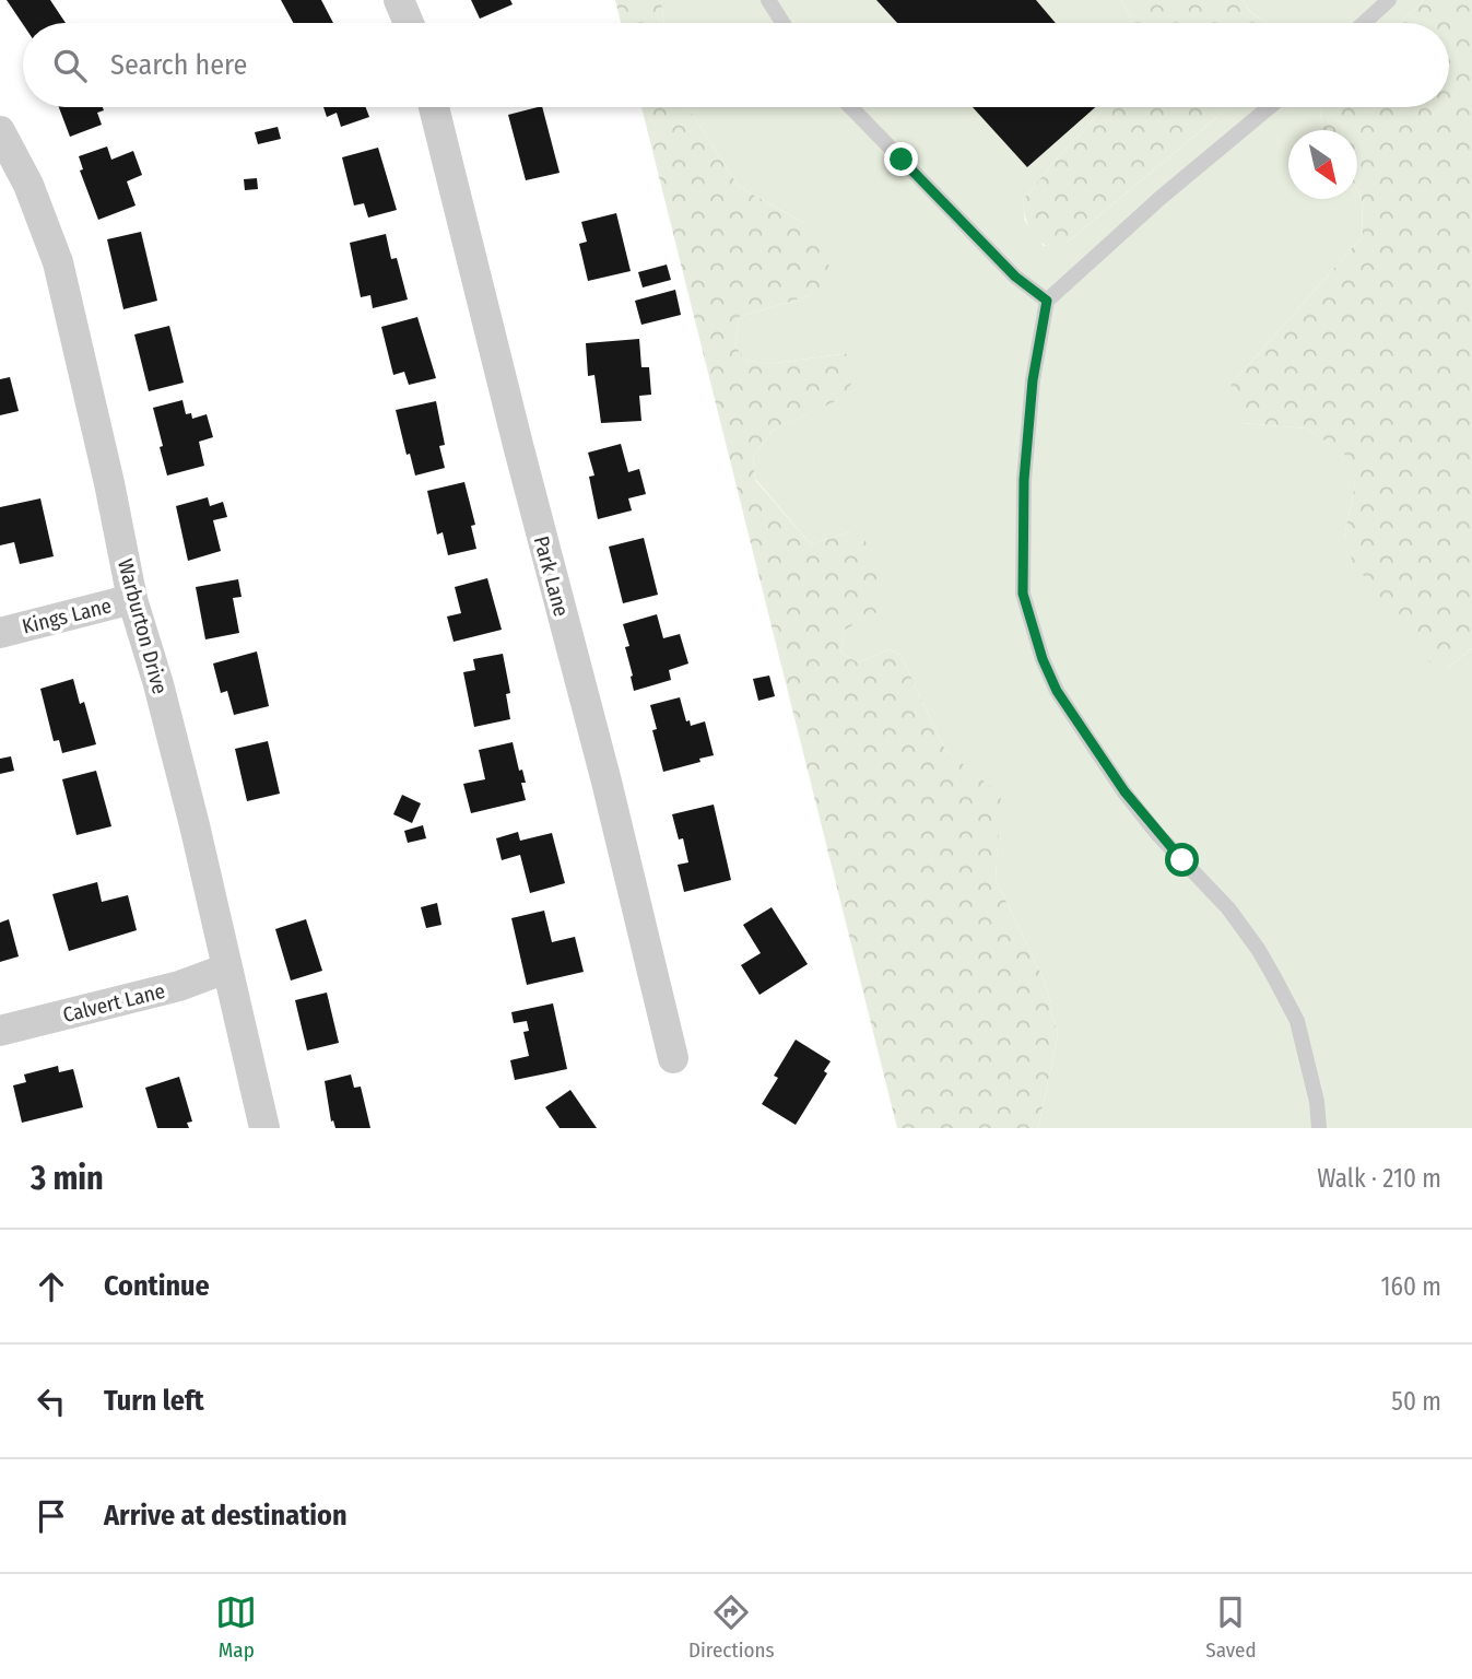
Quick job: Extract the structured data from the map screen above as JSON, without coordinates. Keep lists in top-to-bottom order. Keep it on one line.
{"streets":{"street":["Park Lane","Kings Lane","Warburton Drive","Calvert Lane"]},"crossings":[["Kings Lane","Warburton Drive"],["Warburton Drive","Calvert Lane"]],"north":"bottom right","page":{"search":"Search here","heading":["3 min","Walk · 210 m"],"list":[["Continue","160 m"],["Turn left","50 m"],"Arrive at destination"],"nav":["Map","Directions","Saved"]}}
